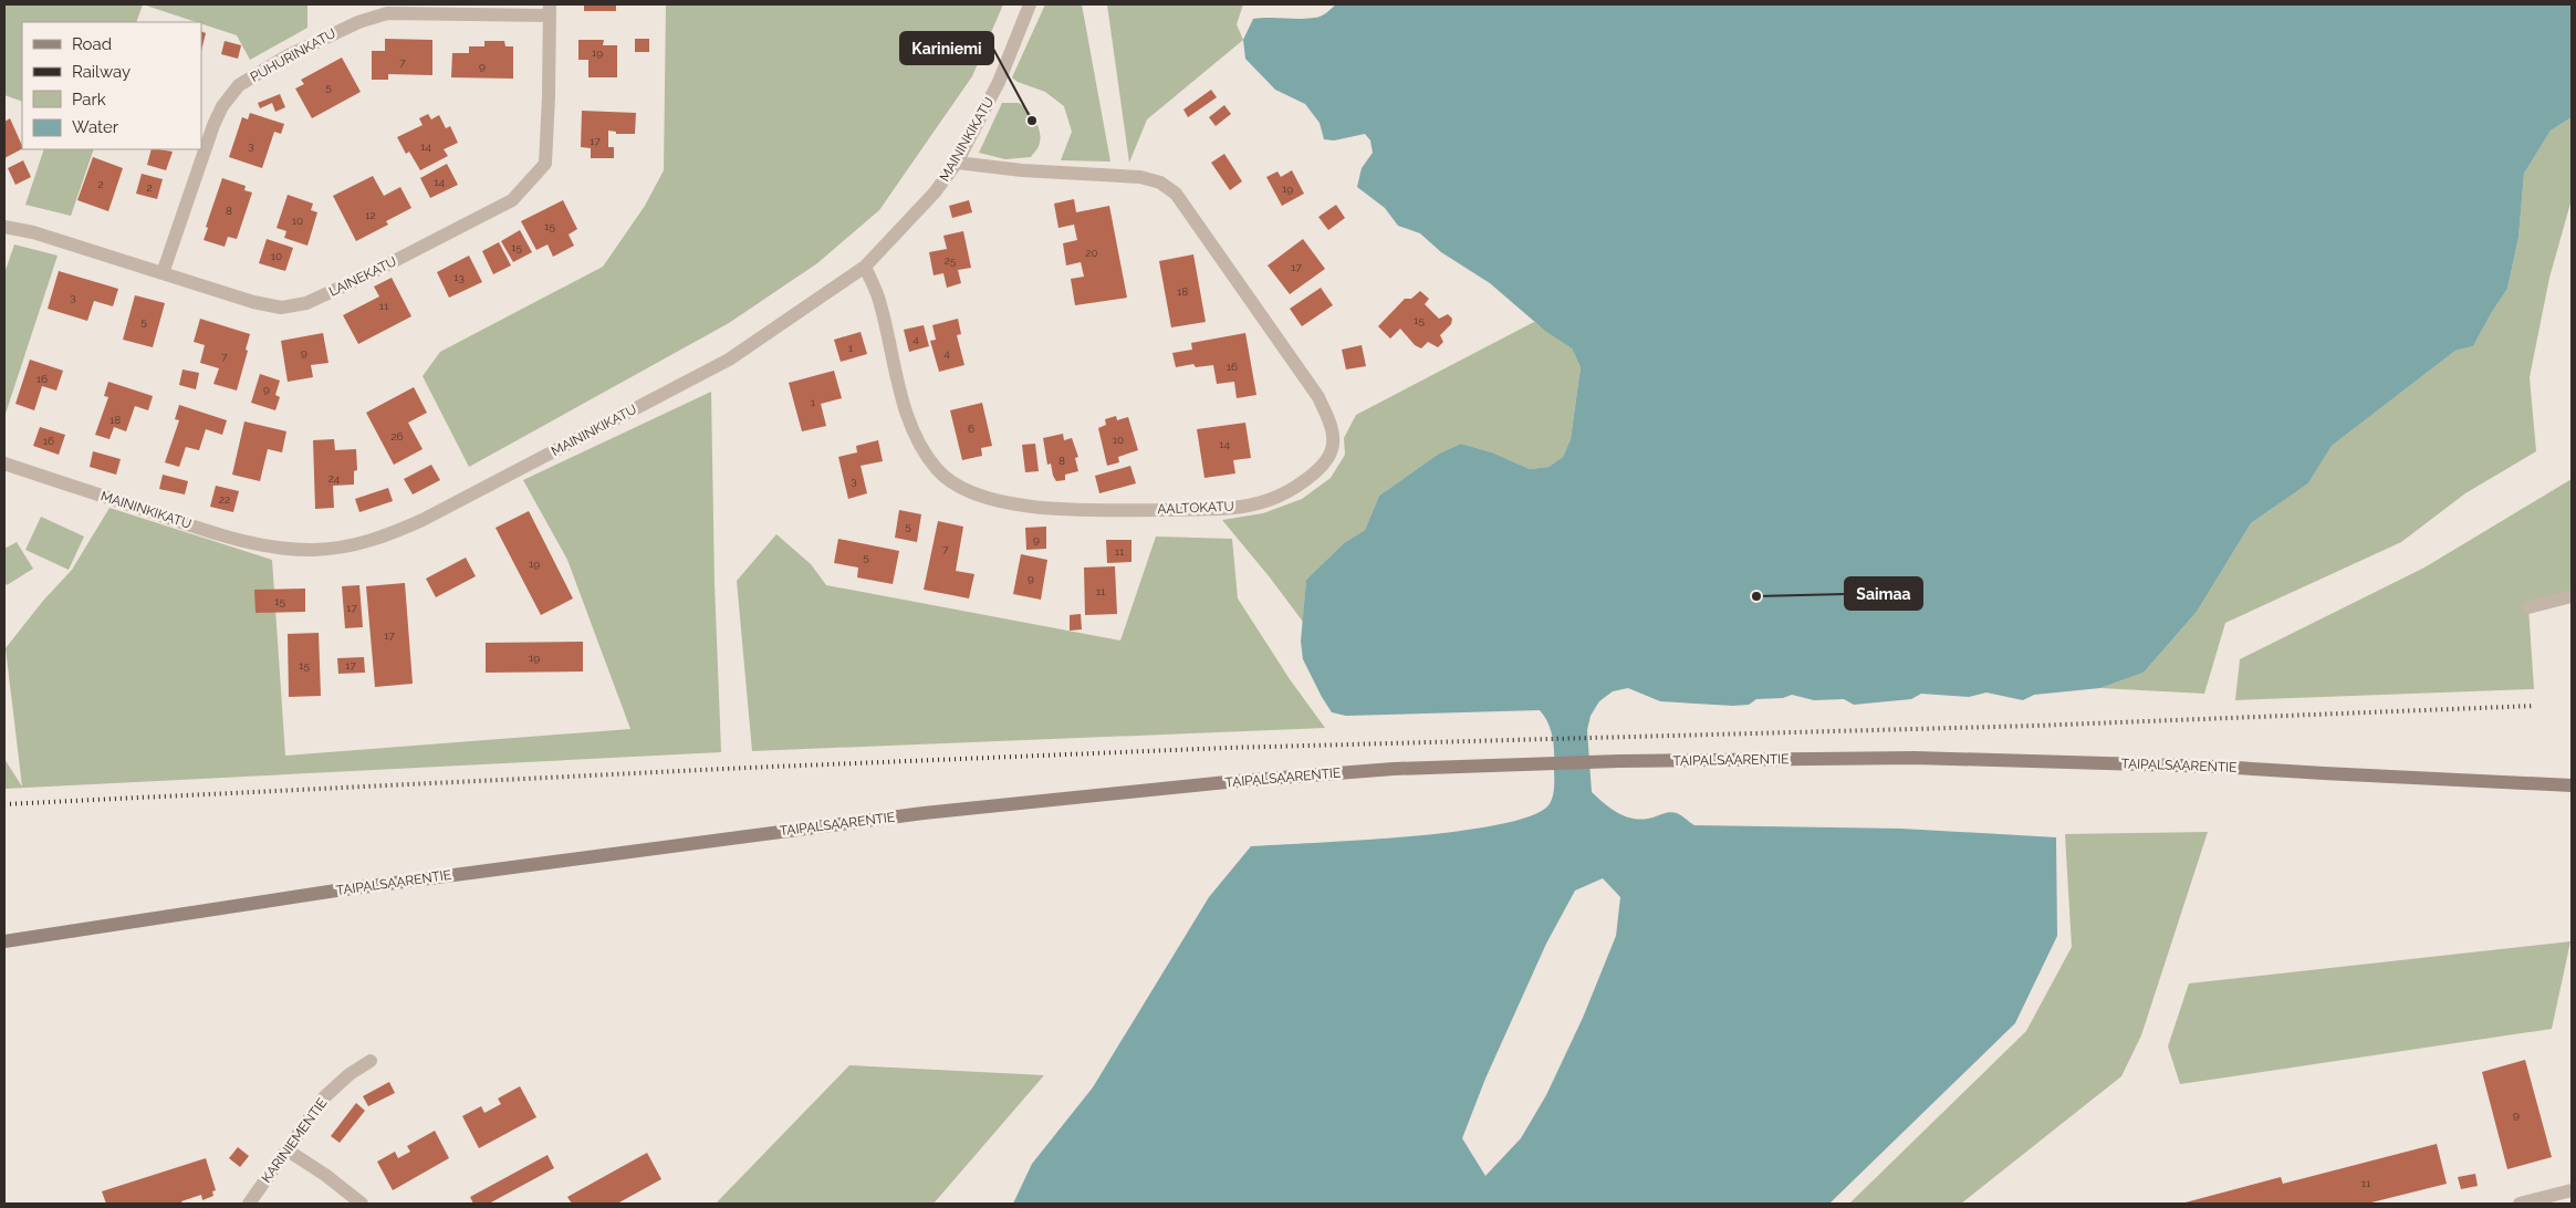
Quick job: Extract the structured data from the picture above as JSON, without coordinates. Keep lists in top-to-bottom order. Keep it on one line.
{"streets":{"main road":["TAIPALSAARENTIE"],"street":["PUHURINKATU","MAININKIKATU","LAINEKATU","AALTOKATU","KARINIEMENTIE"]},"crossings":[["PUHURINKATU","LAINEKATU"],["MAININKIKATU","AALTOKATU"]],"places":["Kariniemi","Saimaa"],"house_numbers":["19","7","9","5","17","3","14","14","2","2","19","8","12","10","15","15","20","10","25","17","13","18","3","11","15","5","4","1","9","4","7","16","16","9","1","18","6","26","10","16","14","8","24","3","22","5","9","7","11","5","19","9","11","15","17","17","19","15","17","9","11"],"legend":["Road","Railway","Park","Water"]}
